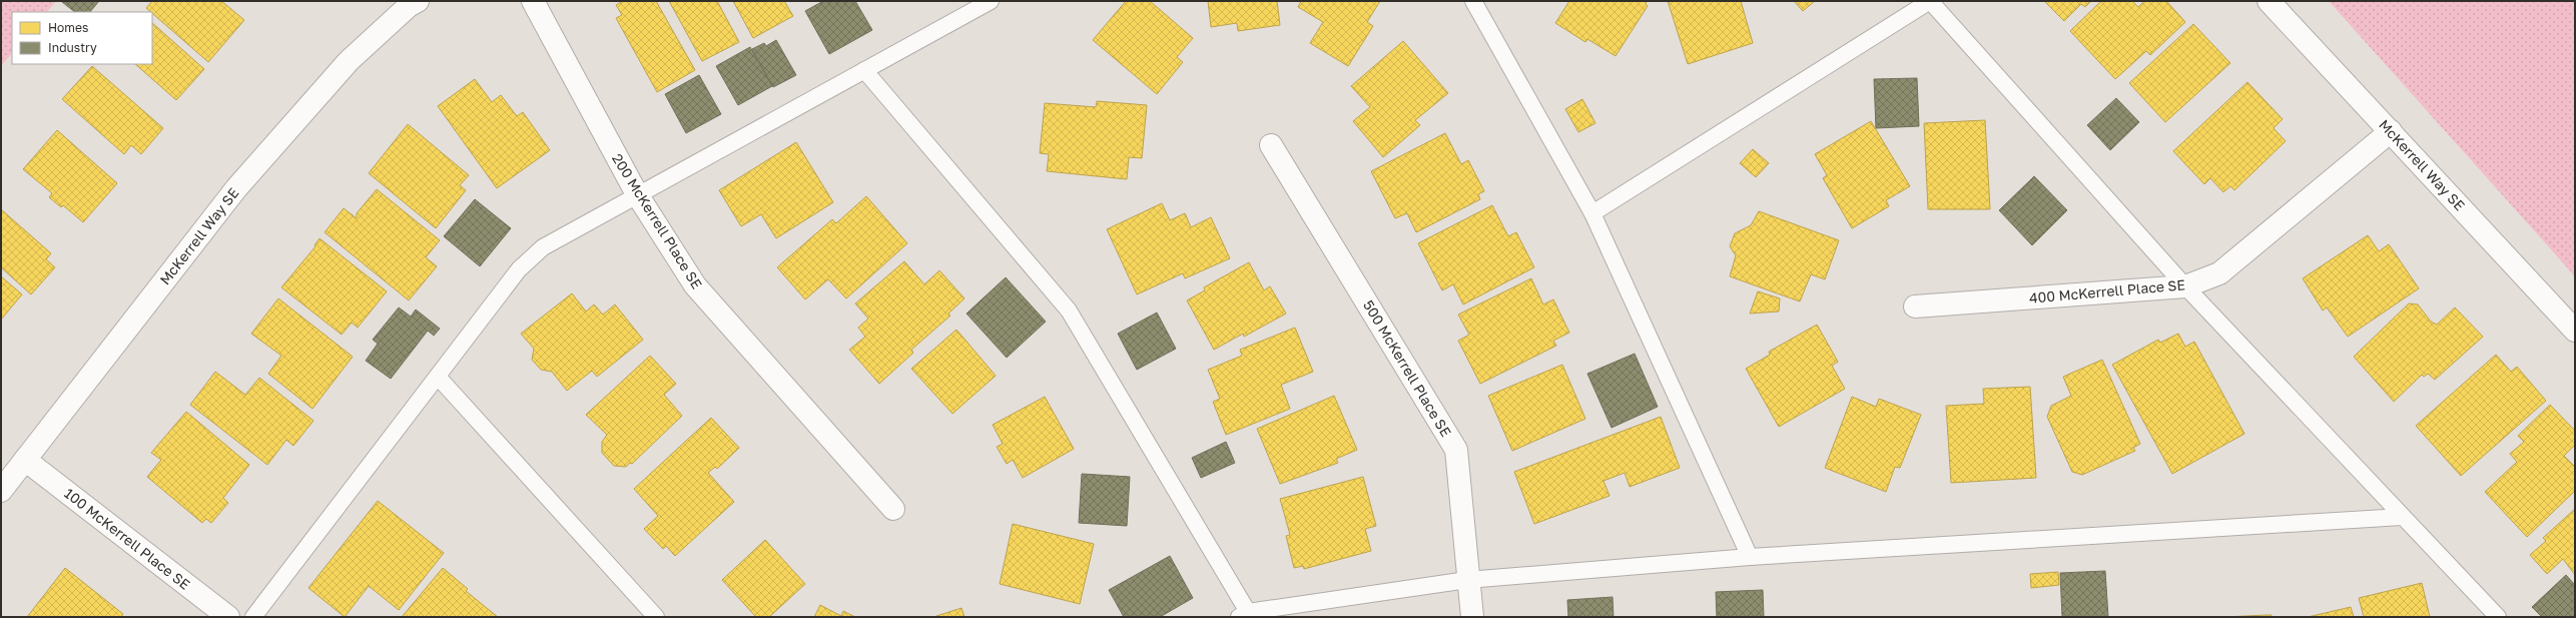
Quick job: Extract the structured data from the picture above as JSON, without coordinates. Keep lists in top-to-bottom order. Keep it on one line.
{"streets":{"street":["McKerrell Way SE","200 McKerrell Place SE","400 McKerrell Place SE","500 McKerrell Place SE","100 McKerrell Place SE"]},"crossings":[["McKerrell Way SE","400 McKerrell Place SE"],["McKerrell Way SE","100 McKerrell Place SE"]],"legend":["Homes","Industry"]}
